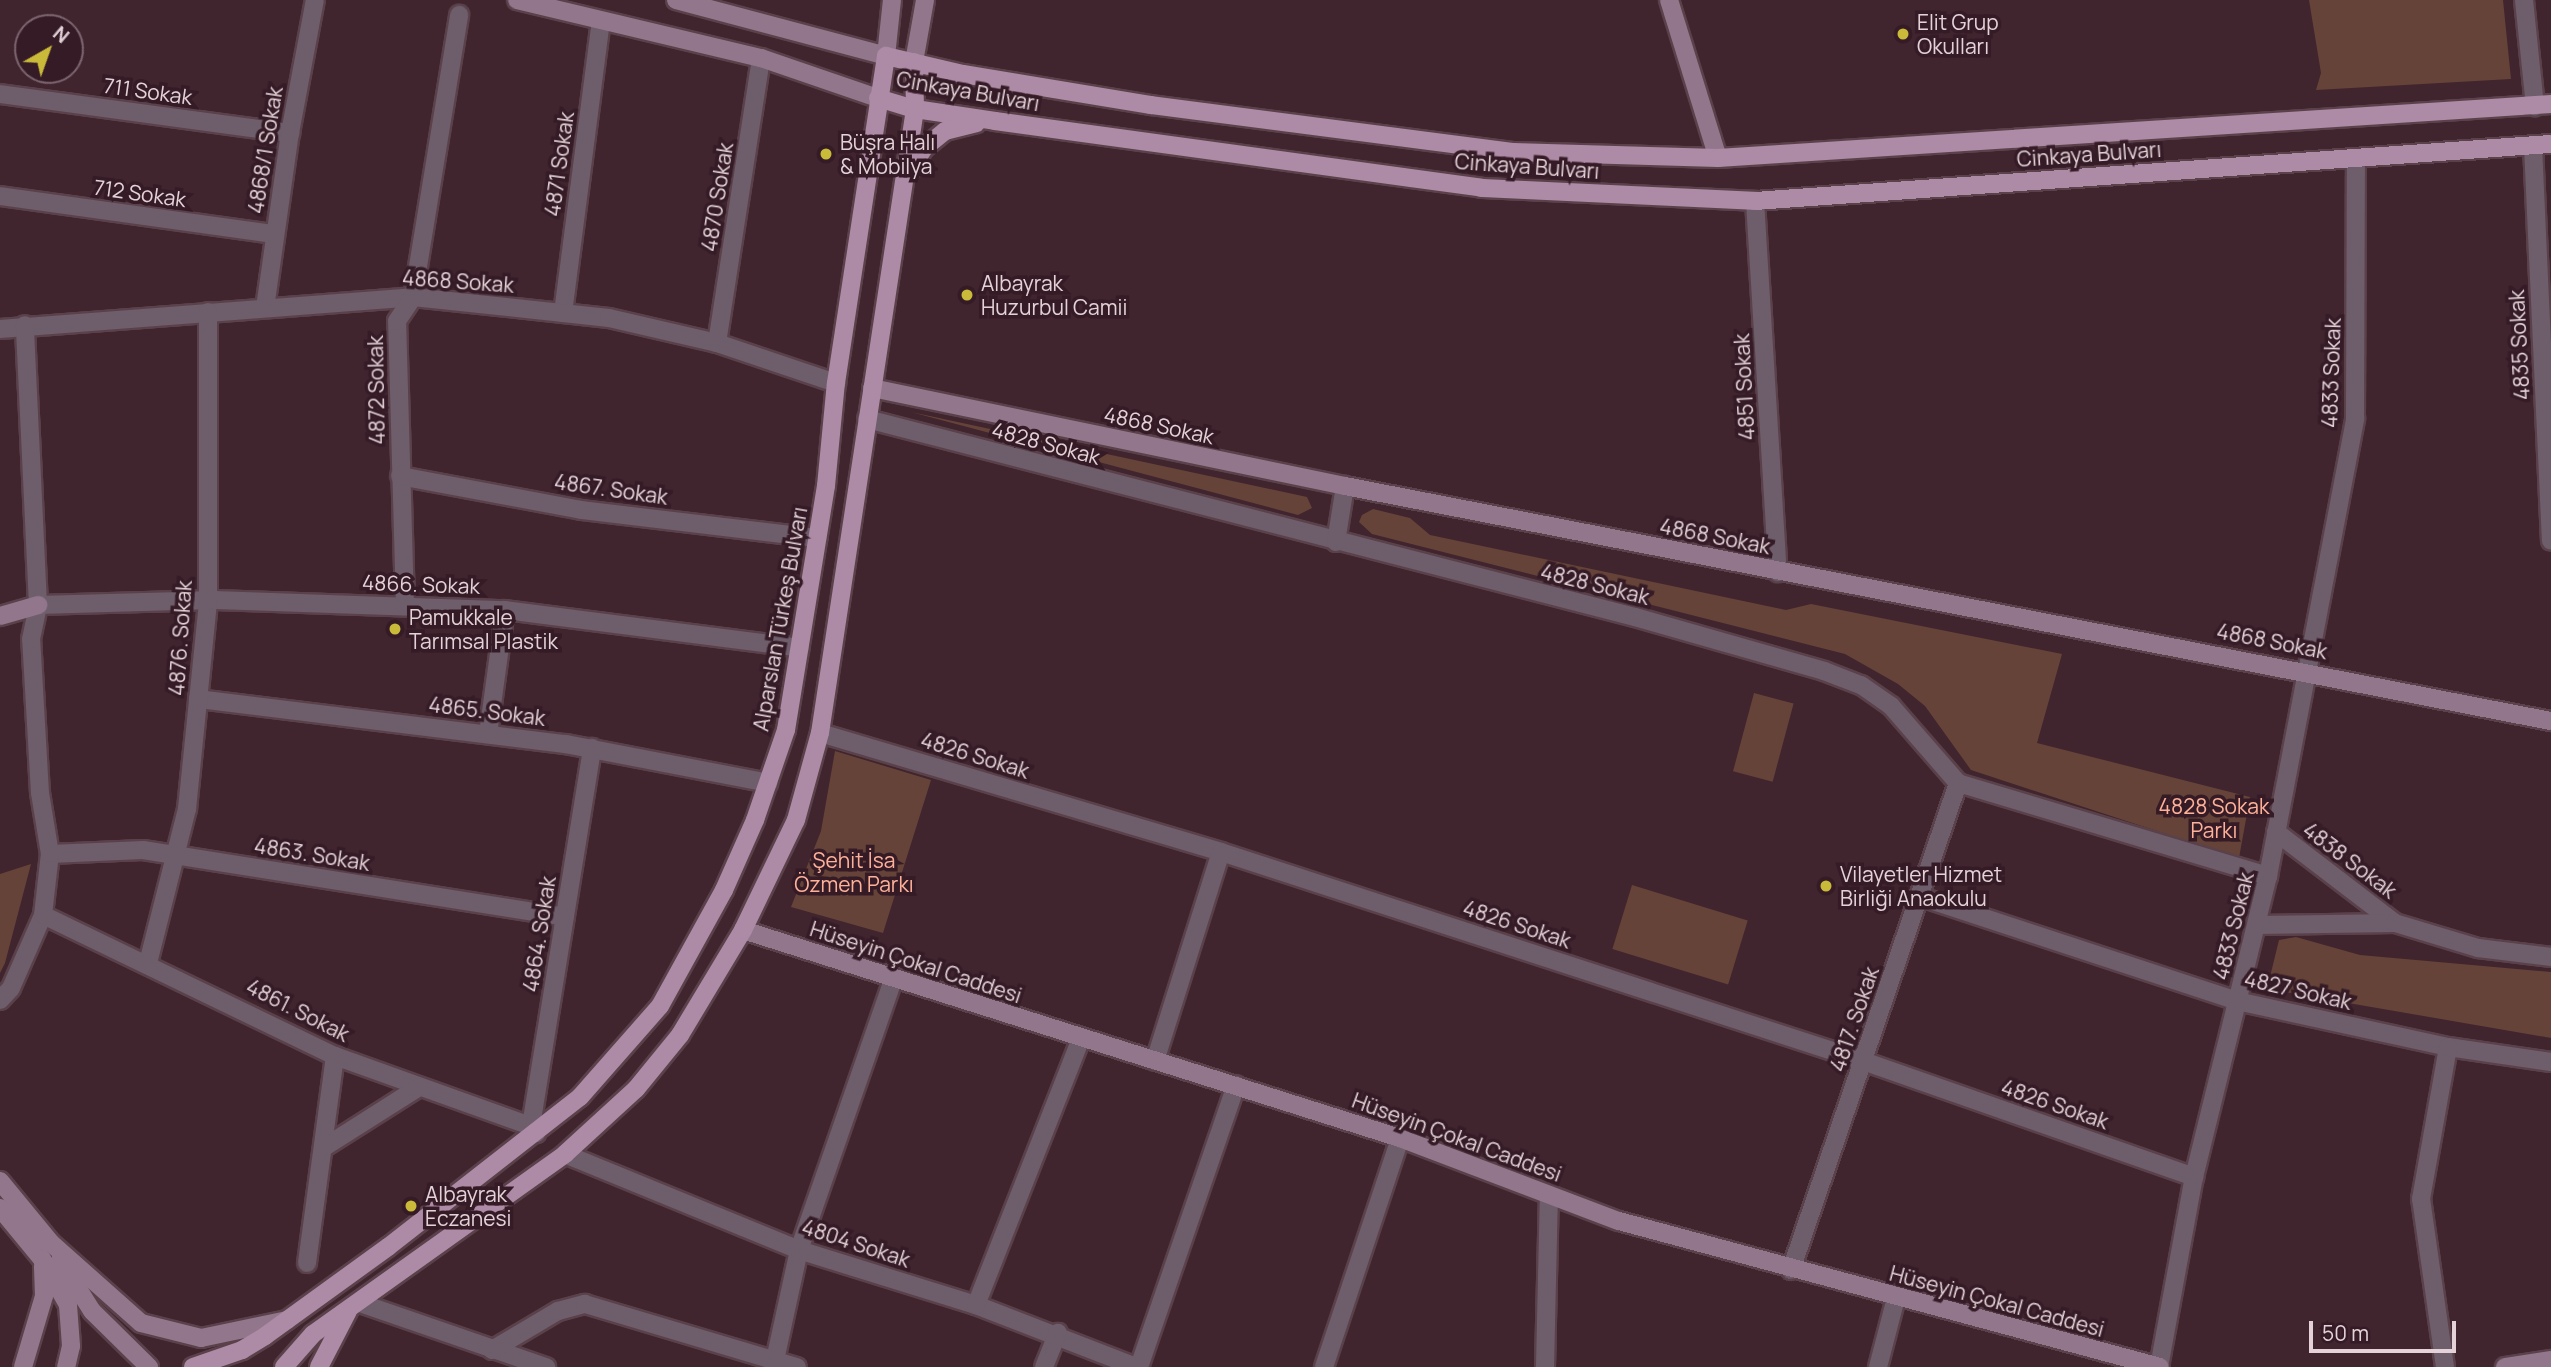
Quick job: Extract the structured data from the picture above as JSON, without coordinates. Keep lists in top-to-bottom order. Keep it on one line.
{"streets":{"main road":["Cinkaya Bulvarı","Alparslan Türkeş Bulvarı"],"street":["711 Sokak","4868/1 Sokak","4871 Sokak","712 Sokak","4870 Sokak","4868 Sokak","4835 Sokak","4833 Sokak","4851 Sokak","4872 Sokak","4828 Sokak","4867. Sokak","4866. Sokak","4876. Sokak","4865. Sokak","4826 Sokak","4863. Sokak","4838 Sokak","4864. Sokak","Hüseyin Çokal Caddesi","4827 Sokak","4861. Sokak","4817. Sokak","4804 Sokak"]},"crossings":[["711 Sokak","4868/1 Sokak"],["Cinkaya Bulvarı","4871 Sokak"],["Cinkaya Bulvarı","4870 Sokak"],["Cinkaya Bulvarı","4835 Sokak"],["Cinkaya Bulvarı","4833 Sokak"],["Cinkaya Bulvarı","4851 Sokak"],["Cinkaya Bulvarı","Alparslan Türkeş Bulvarı"],["4868/1 Sokak","712 Sokak"],["4868/1 Sokak","4868 Sokak"],["4871 Sokak","4868 Sokak"],["4870 Sokak","4868 Sokak"],["4868 Sokak","4833 Sokak"],["4868 Sokak","4851 Sokak"],["4868 Sokak","4872 Sokak"],["4868 Sokak","Alparslan Türkeş Bulvarı"],["4868 Sokak","4876. Sokak"],["4833 Sokak","4826 Sokak"],["4833 Sokak","4838 Sokak"],["4833 Sokak","Hüseyin Çokal Caddesi"],["4833 Sokak","4827 Sokak"],["4872 Sokak","4867. Sokak"],["4872 Sokak","4866. Sokak"],["4828 Sokak","4817. Sokak"],["4867. Sokak","Alparslan Türkeş Bulvarı"],["4866. Sokak","Alparslan Türkeş Bulvarı"],["4866. Sokak","4876. Sokak"],["Alparslan Türkeş Bulvarı","4865. Sokak"],["Alparslan Türkeş Bulvarı","4864. Sokak"],["Alparslan Türkeş Bulvarı","4861. Sokak"],["4876. Sokak","4865. Sokak"],["4876. Sokak","4863. Sokak"],["4876. Sokak","4861. Sokak"],["4865. Sokak","4864. Sokak"],["4826 Sokak","4817. Sokak"],["4863. Sokak","4864. Sokak"],["4864. Sokak","4861. Sokak"],["Hüseyin Çokal Caddesi","4817. Sokak"],["4827 Sokak","4817. Sokak"]],"parks":["4828 Sokak Parkı","Şehit İsa Özmen Parkı"],"places":["Elit Grup Okulları","Büşra Halı & Mobilya","Albayrak Huzurbul Camii","Pamukkale Tarımsal Plastik","Vilayetler Hizmet Birliği Anaokulu","Albayrak Eczanesi"],"scale_bar":"50 m","north":"top right"}
